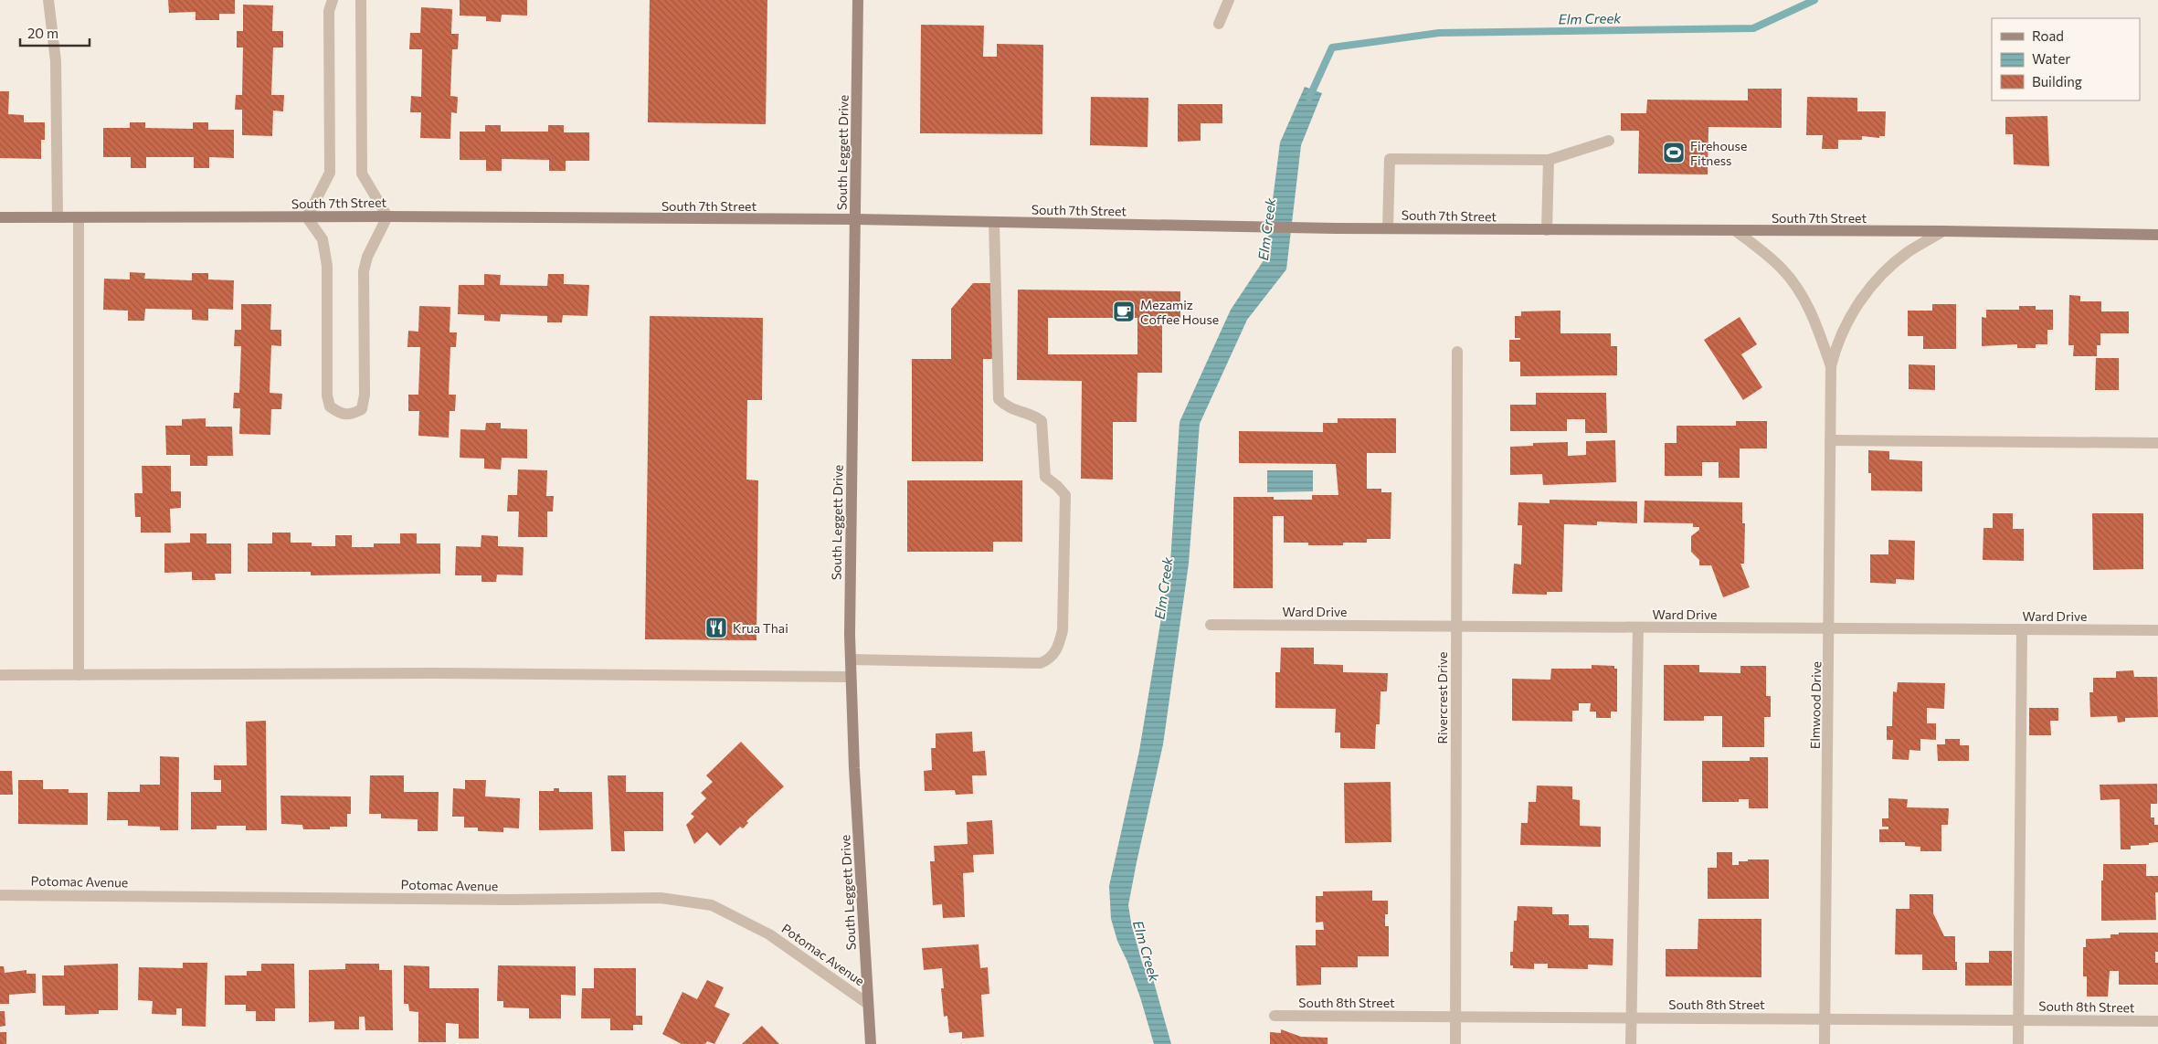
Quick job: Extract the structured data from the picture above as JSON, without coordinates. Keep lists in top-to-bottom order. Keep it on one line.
{"streets":{"main road":["South Leggett Drive","South 7th Street"],"street":["Ward Drive","Rivercrest Drive","Elmwood Drive","Potomac Avenue","South 8th Street"]},"crossings":[["South Leggett Drive","South 7th Street"],["South Leggett Drive","Potomac Avenue"],["South 7th Street","Elmwood Drive"],["Ward Drive","Rivercrest Drive"],["Ward Drive","Elmwood Drive"],["Rivercrest Drive","South 8th Street"],["Elmwood Drive","South 8th Street"]],"water":["Elm Creek"],"places":{"sports":["Firehouse Fitness"],"cafe":["Mezamiz Coffee House"],"restaurant":["Krua Thai"]},"legend":["Road","Water","Building"],"scale_bar":"20 m"}
